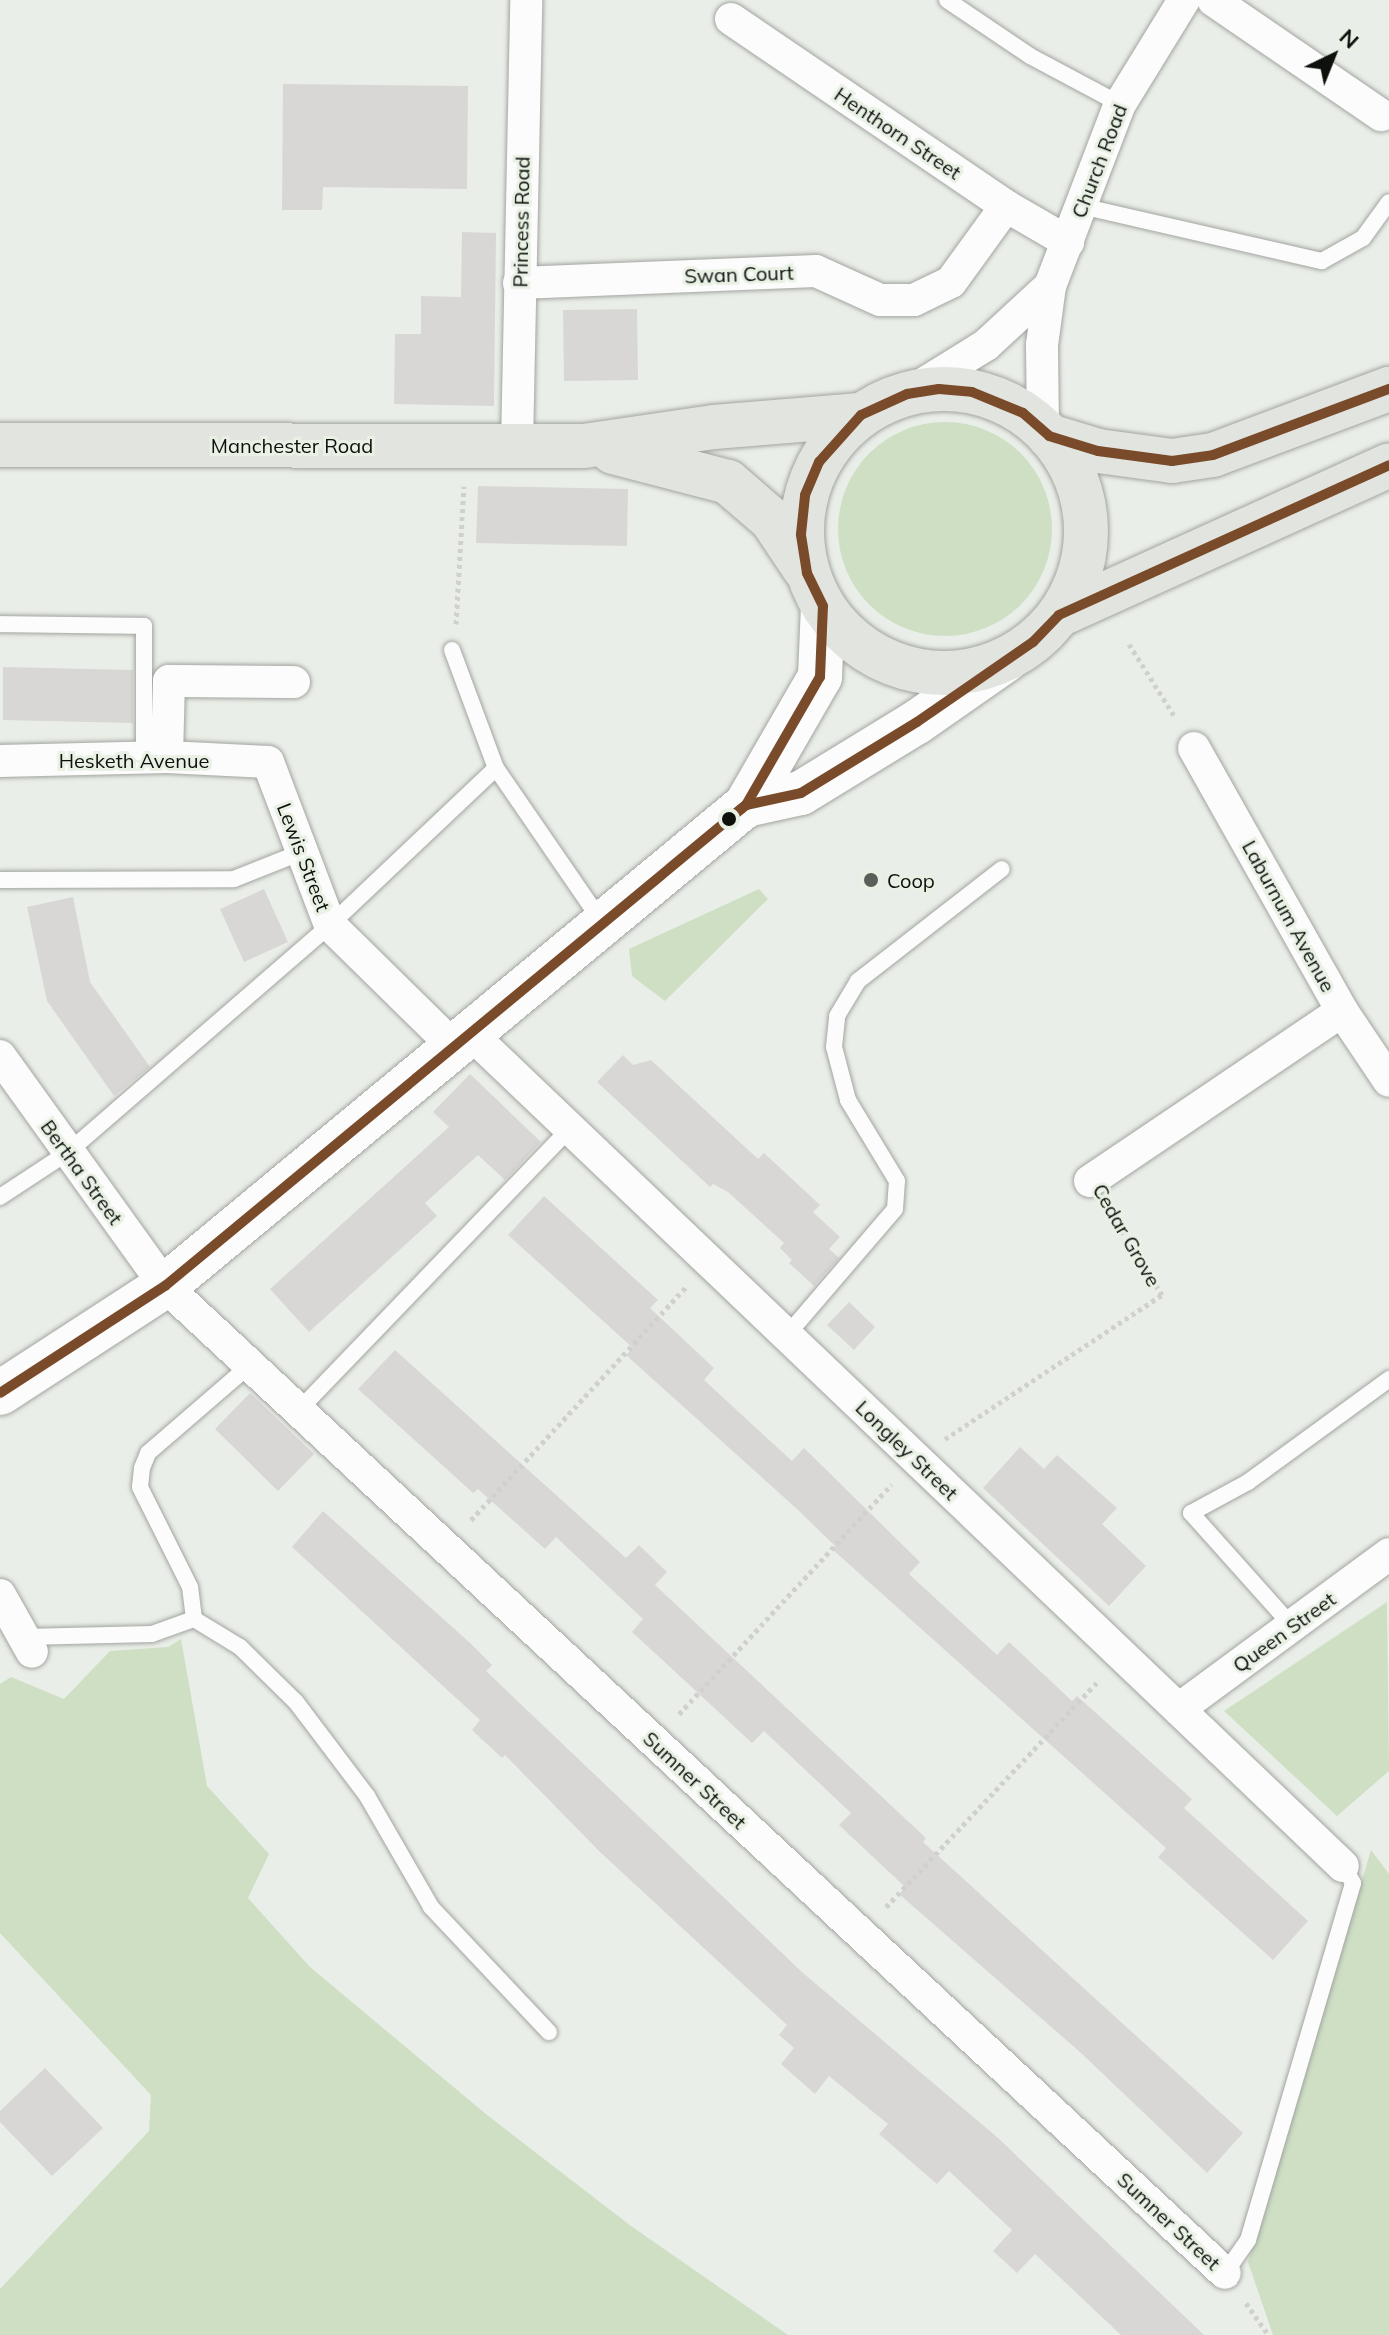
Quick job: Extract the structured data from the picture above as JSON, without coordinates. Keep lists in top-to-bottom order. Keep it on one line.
{"streets":{"main road":["Manchester Road"],"street":["Henthorn Street","Church Road","Princess Road","Swan Court","Hesketh Avenue","Lewis Street","Laburnum Avenue","Bertha Street","Cedar Grove","Longley Street","Queen Street","Sumner Street"]},"crossings":[["Henthorn Street","Church Road"],["Henthorn Street","Swan Court"],["Church Road","Manchester Road"],["Princess Road","Swan Court"],["Princess Road","Manchester Road"],["Hesketh Avenue","Lewis Street"],["Lewis Street","Longley Street"],["Laburnum Avenue","Cedar Grove"],["Bertha Street","Sumner Street"],["Cedar Grove","Longley Street"],["Longley Street","Queen Street"]],"places":["Coop"],"north":"top right"}
